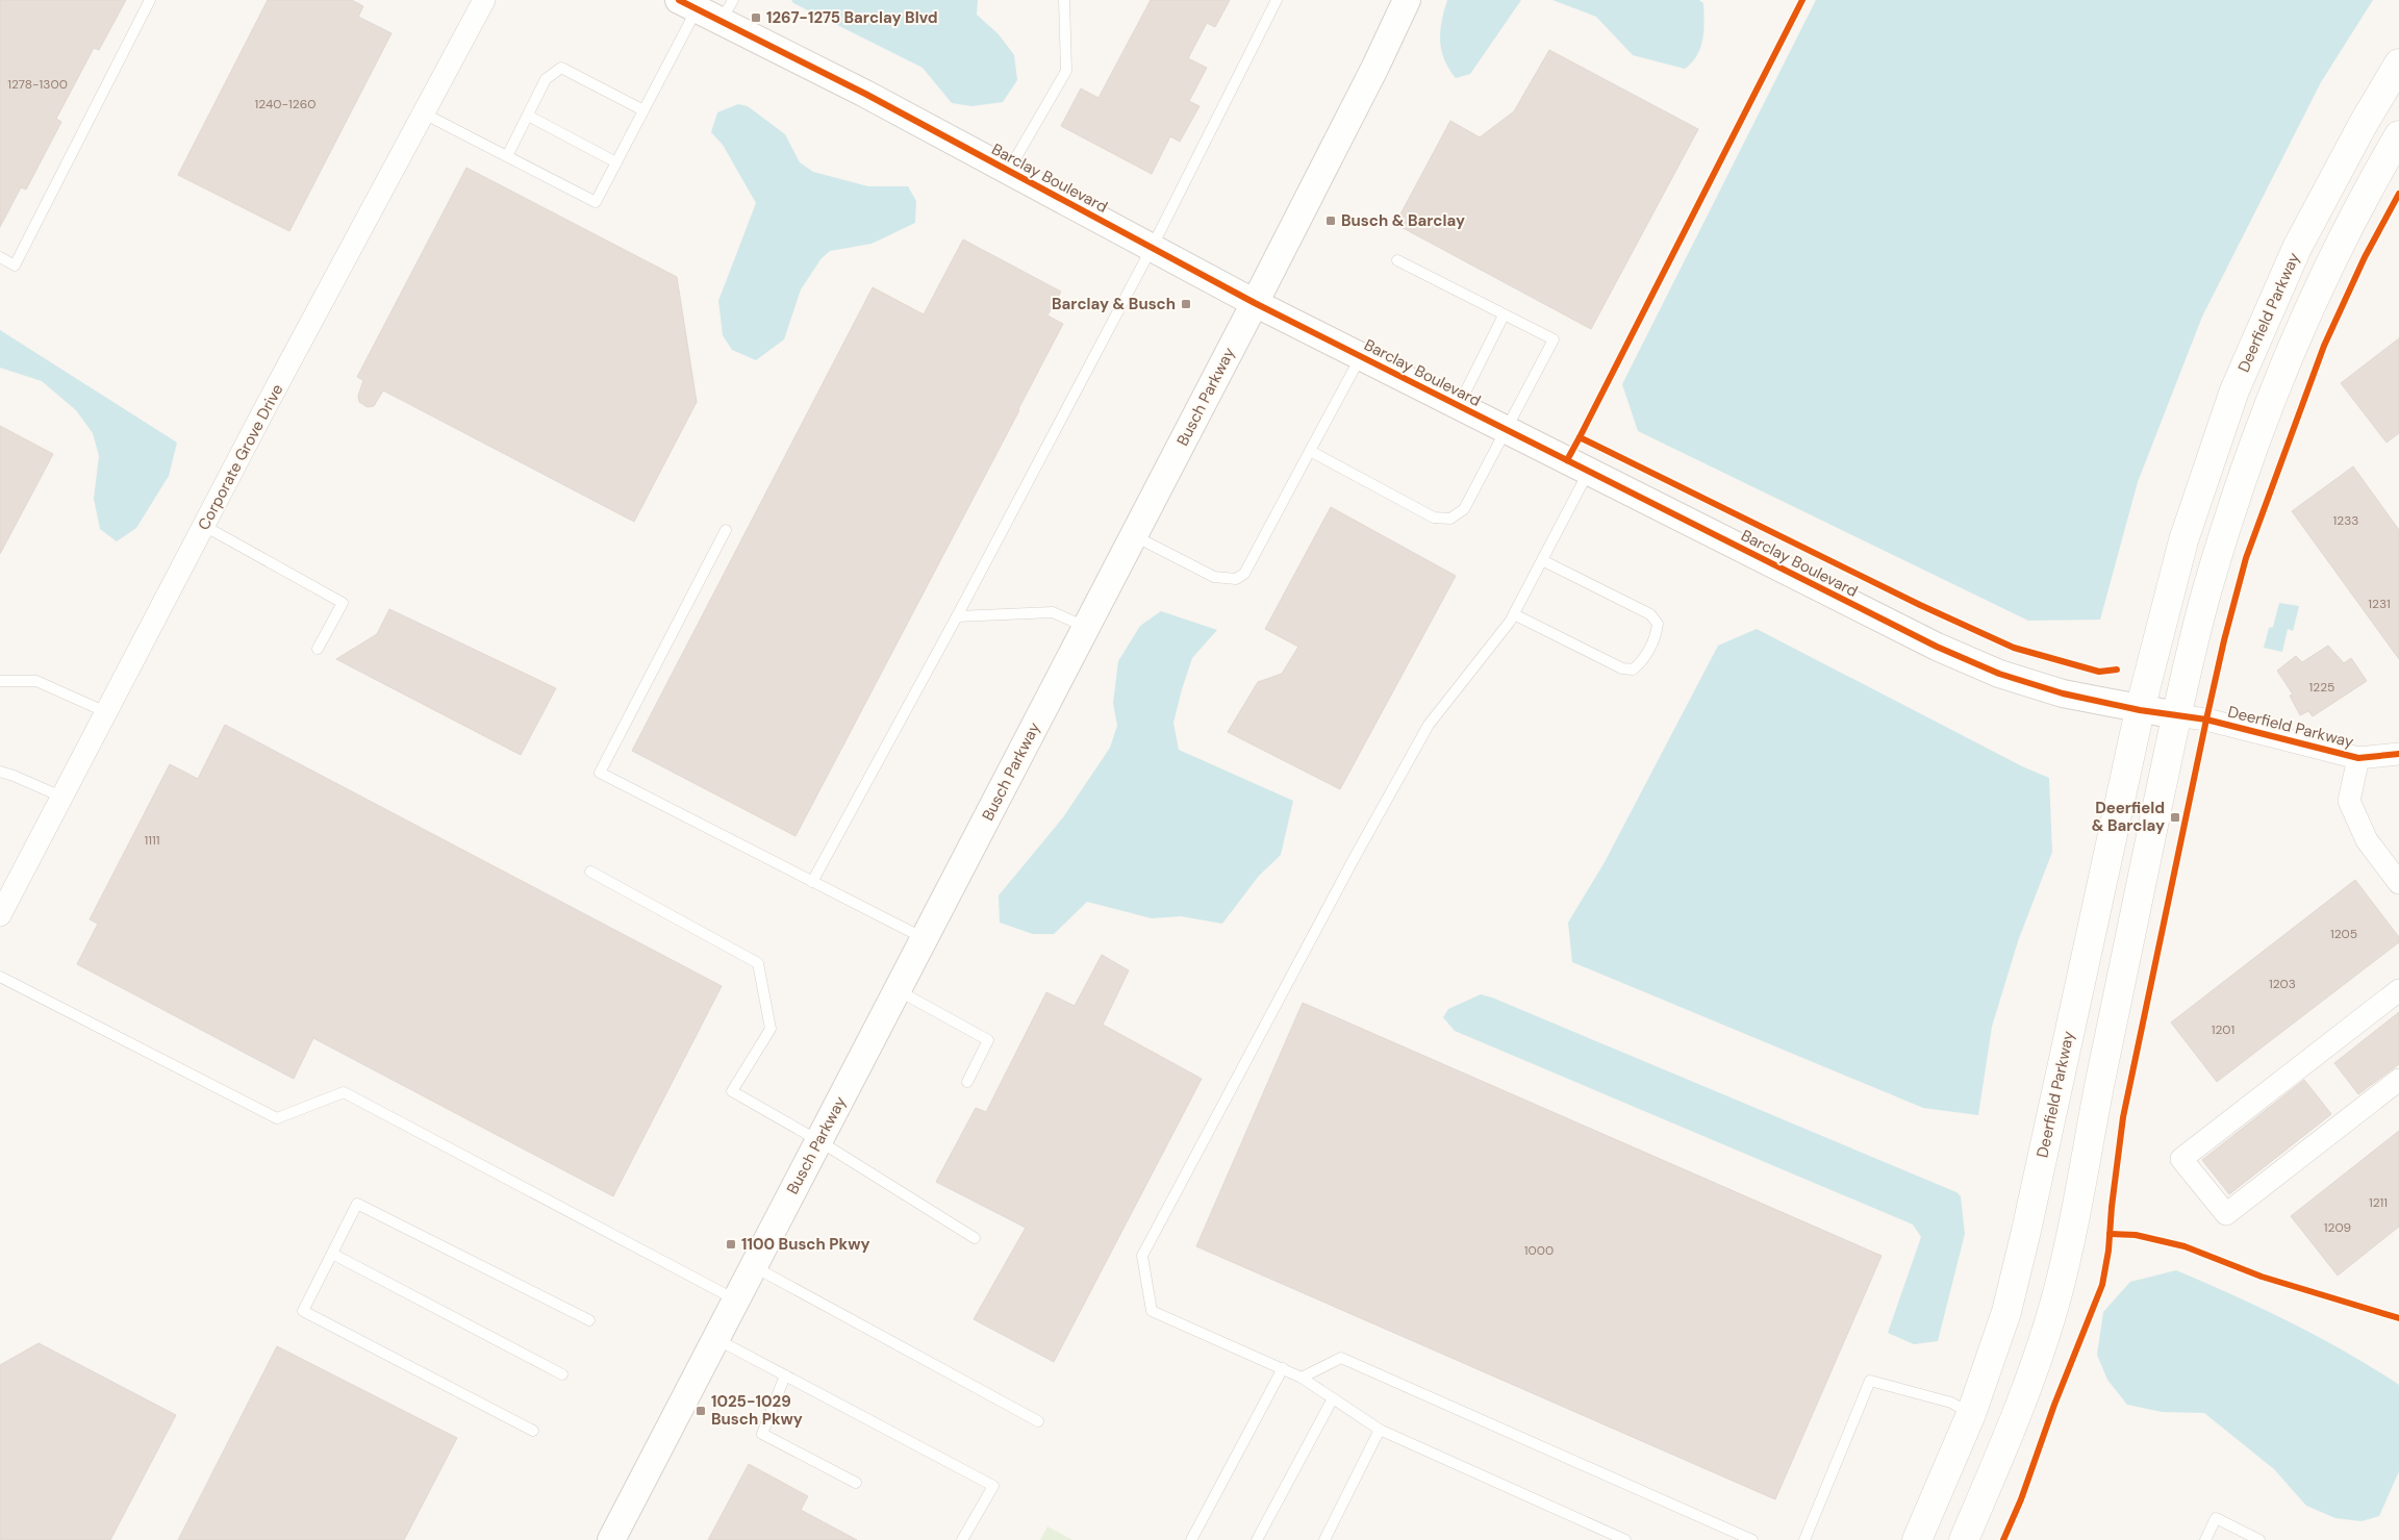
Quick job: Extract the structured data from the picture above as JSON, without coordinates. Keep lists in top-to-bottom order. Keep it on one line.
{"streets":{"main road":["Deerfield Parkway"],"street":["Barclay Boulevard","Busch Parkway","Corporate Grove Drive"]},"crossings":[["Barclay Boulevard","Deerfield Parkway"],["Barclay Boulevard","Busch Parkway"]],"places":{"transit":["1267-1275 Barclay Blvd","Busch & Barclay","Barclay & Busch","Deerfield & Barclay","1100 Busch Pkwy","1025-1029 Busch Pkwy"]},"house_numbers":["1278-1300","1240-1260","1233","1231","1225","1111","1205","1203","1201","1211","1209","1000"]}
